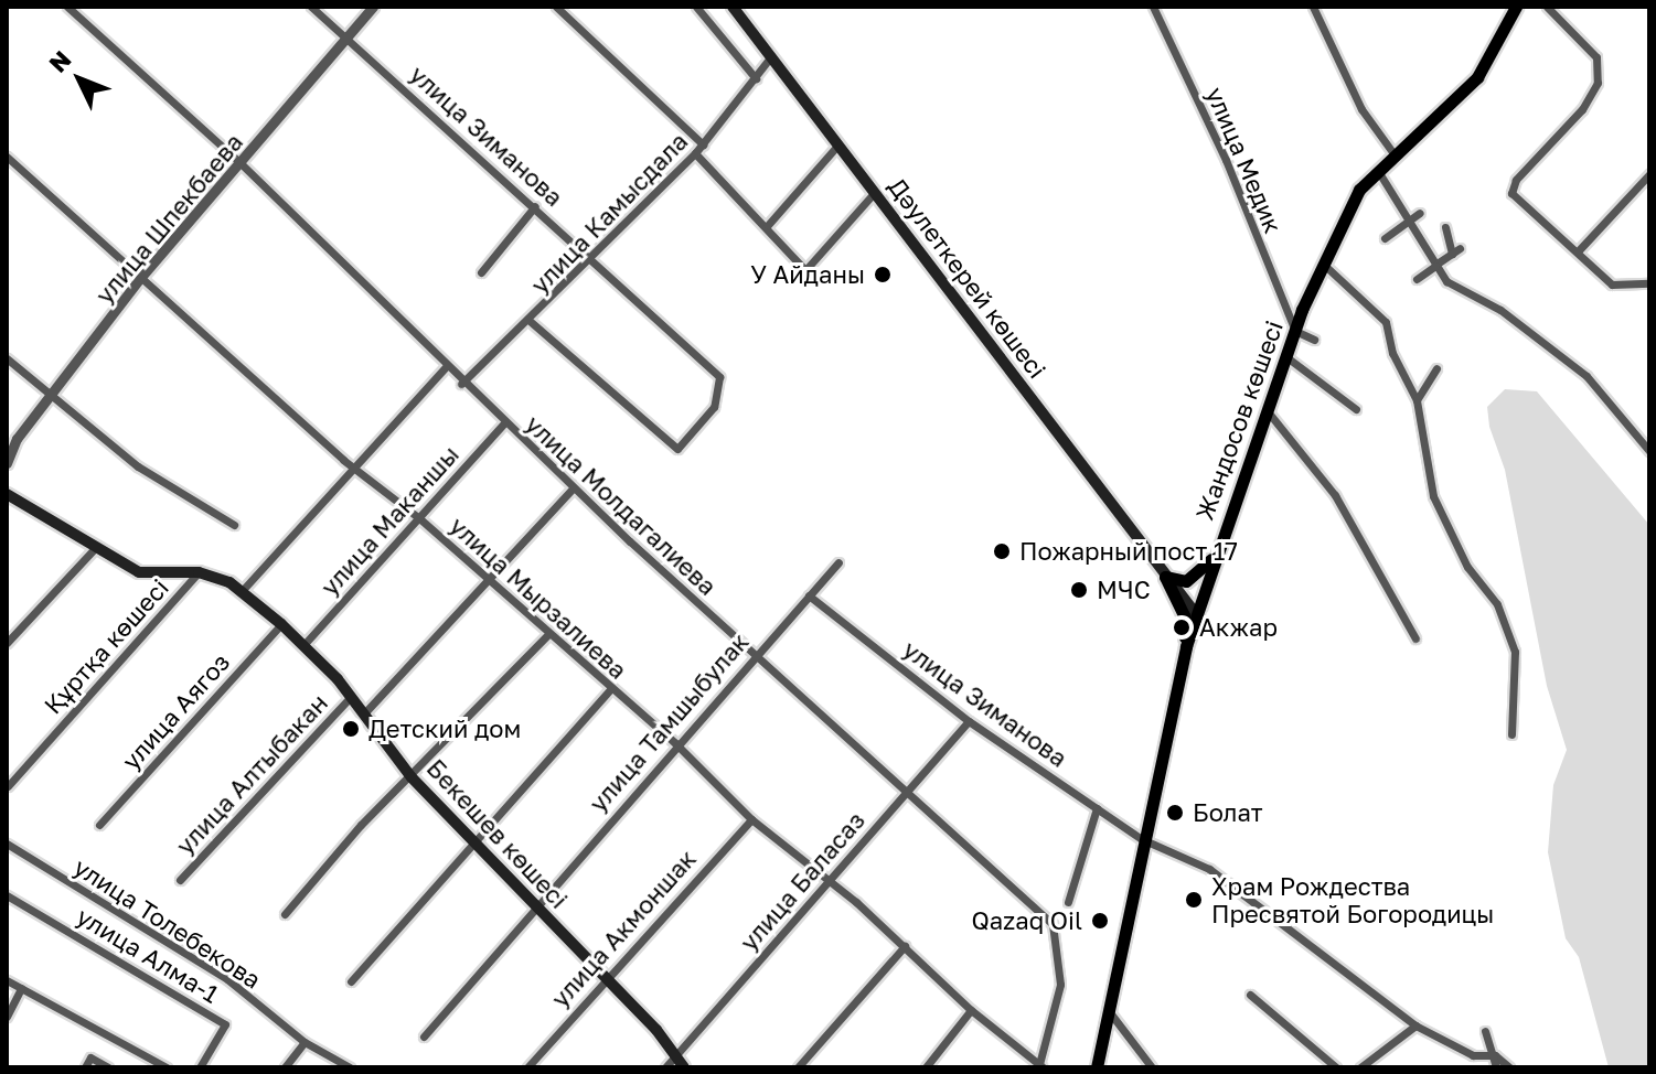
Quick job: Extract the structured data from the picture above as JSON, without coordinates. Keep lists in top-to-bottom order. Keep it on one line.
{"streets":{"main road":["Дәулеткерей көшесі","Жандосов көшесі","Бекешев көшесі"],"street":["улица Зиманова","улица Медик","улица Камысдала","улица Шпекбаева","улица Молдагалиева","улица Маканшы","улица Мырзалиева","Құртқа көшесі","улица Аягоз","улица Тамшыбулак","улица Алтыбакан","улица Баласаз","улица Толебекова","улица Акмоншак","улица Алма-1"]},"crossings":[["улица Зиманова","улица Камысдала"],["улица Зиманова","улица Шпекбаева"],["улица Зиманова","Жандосов көшесі"],["улица Зиманова","улица Тамшыбулак"],["улица Зиманова","улица Баласаз"],["улица Медик","Жандосов көшесі"],["улица Камысдала","Дәулеткерей көшесі"],["улица Камысдала","улица Молдагалиева"],["улица Шпекбаева","улица Молдагалиева"],["улица Шпекбаева","улица Мырзалиева"],["Дәулеткерей көшесі","Жандосов көшесі"],["улица Молдагалиева","улица Маканшы"],["улица Молдагалиева","улица Мырзалиева"],["улица Молдагалиева","улица Тамшыбулак"],["улица Молдагалиева","улица Баласаз"],["улица Маканшы","улица Мырзалиева"],["улица Маканшы","Бекешев көшесі"],["улица Мырзалиева","улица Тамшыбулак"],["улица Мырзалиева","улица Баласаз"],["улица Мырзалиева","улица Акмоншак"],["Құртқа көшесі","Бекешев көшесі"],["улица Аягоз","Бекешев көшесі"],["улица Тамшыбулак","Бекешев көшесі"],["улица Алтыбакан","Бекешев көшесі"],["Бекешев көшесі","улица Баласаз"],["Бекешев көшесі","улица Акмоншак"]],"places":["У Айданы","Пожарный пост 17","МЧС","Акжар","Детский дом","Болат","Храм Рождества Пресвятой Богородицы","Qazaq Oil"],"north":"top left"}
